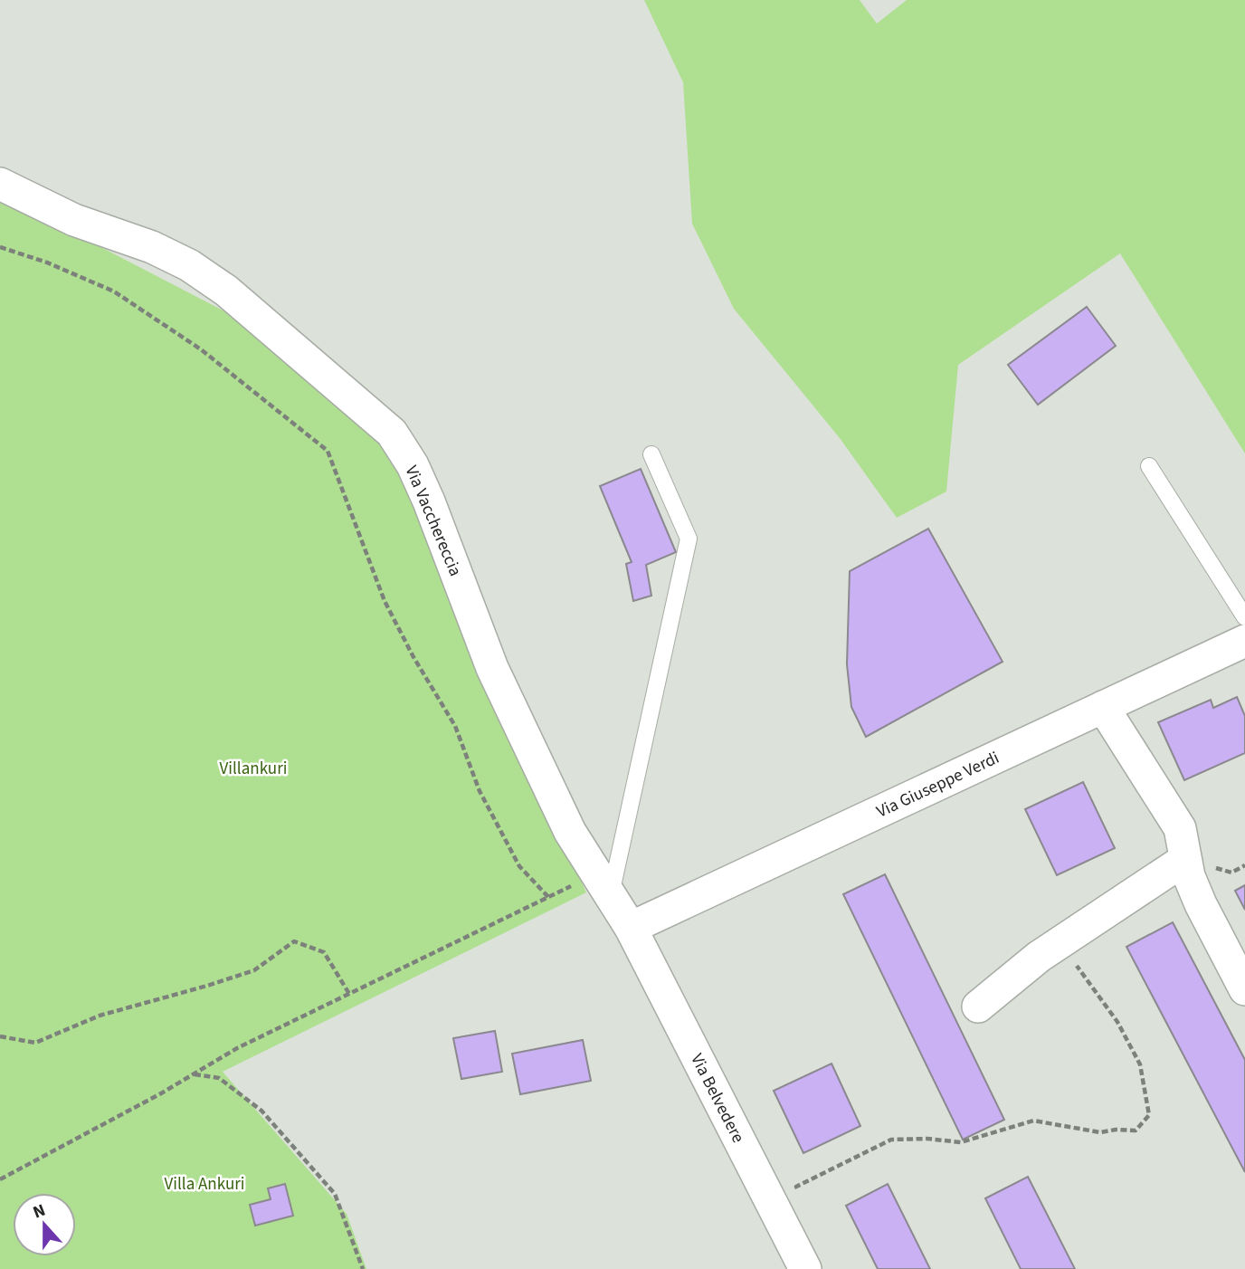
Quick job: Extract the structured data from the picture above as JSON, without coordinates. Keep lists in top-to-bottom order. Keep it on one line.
{"streets":{"street":["Via Vacchereccia","Via Giuseppe Verdi","Via Belvedere"]},"crossings":[["Via Vacchereccia","Via Giuseppe Verdi"],["Via Vacchereccia","Via Belvedere"],["Via Giuseppe Verdi","Via Belvedere"]],"parks":["Villankuri","Villa Ankuri"],"north":"top"}
